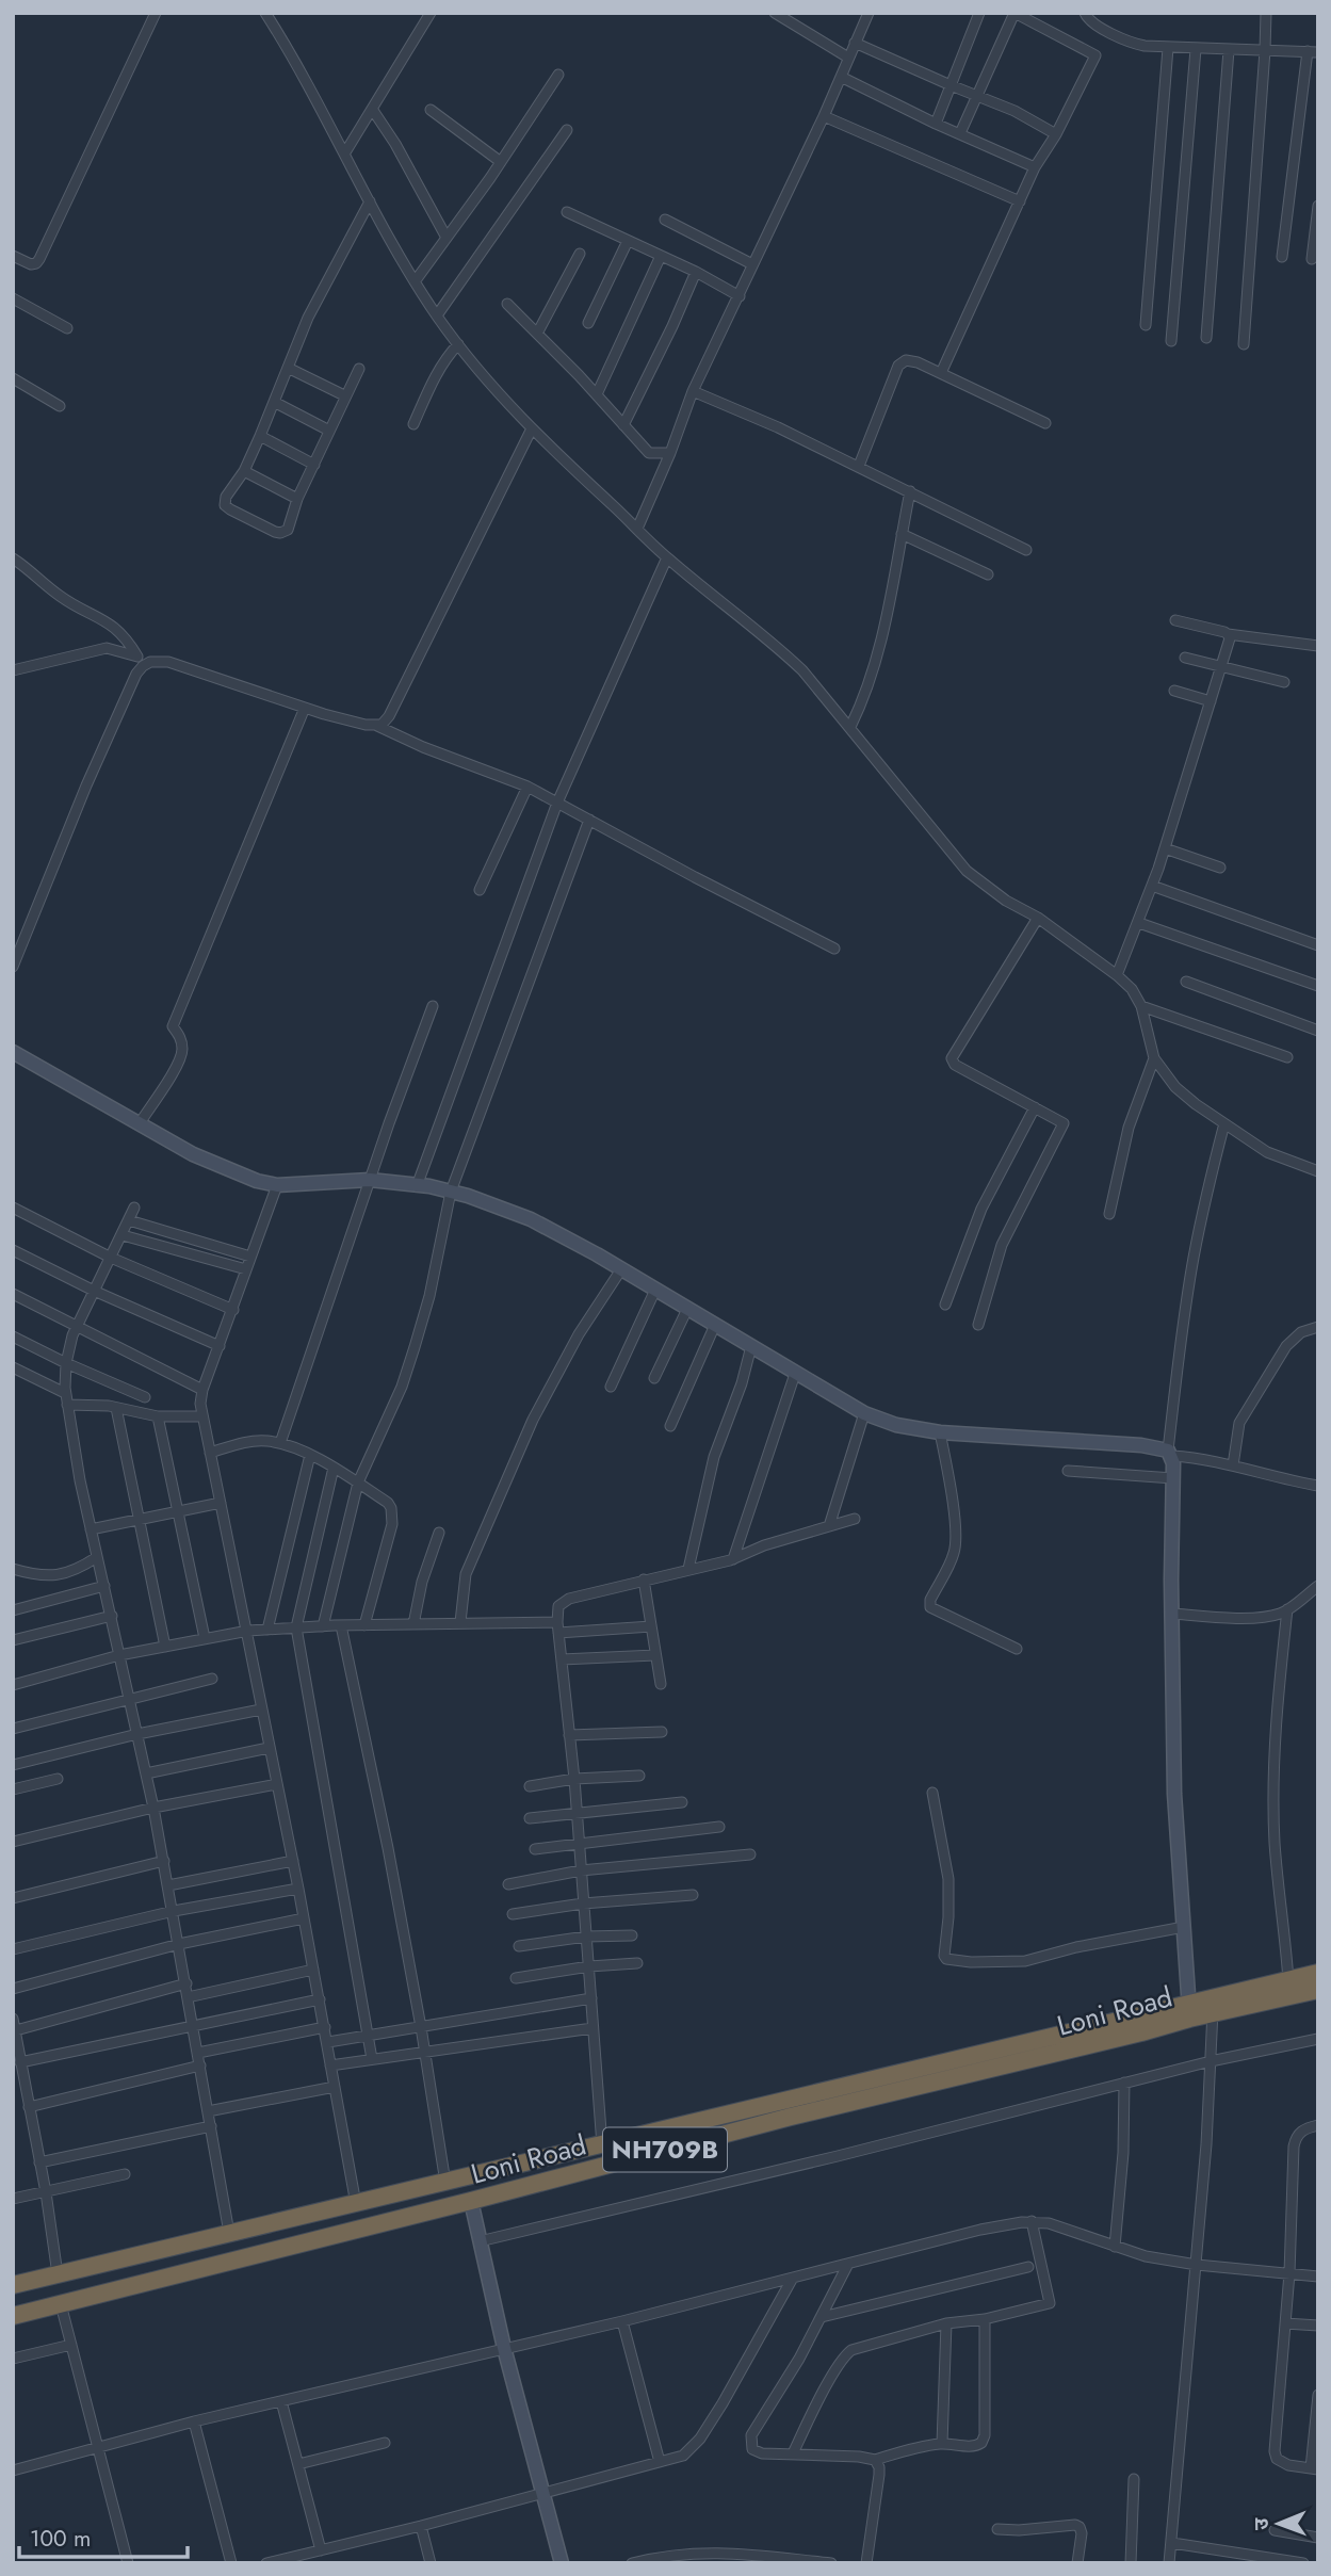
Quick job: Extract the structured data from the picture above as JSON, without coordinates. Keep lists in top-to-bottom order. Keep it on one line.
{"streets":{"highway":["Loni Road","NH709B"]},"scale_bar":"100 m","north":"left"}
